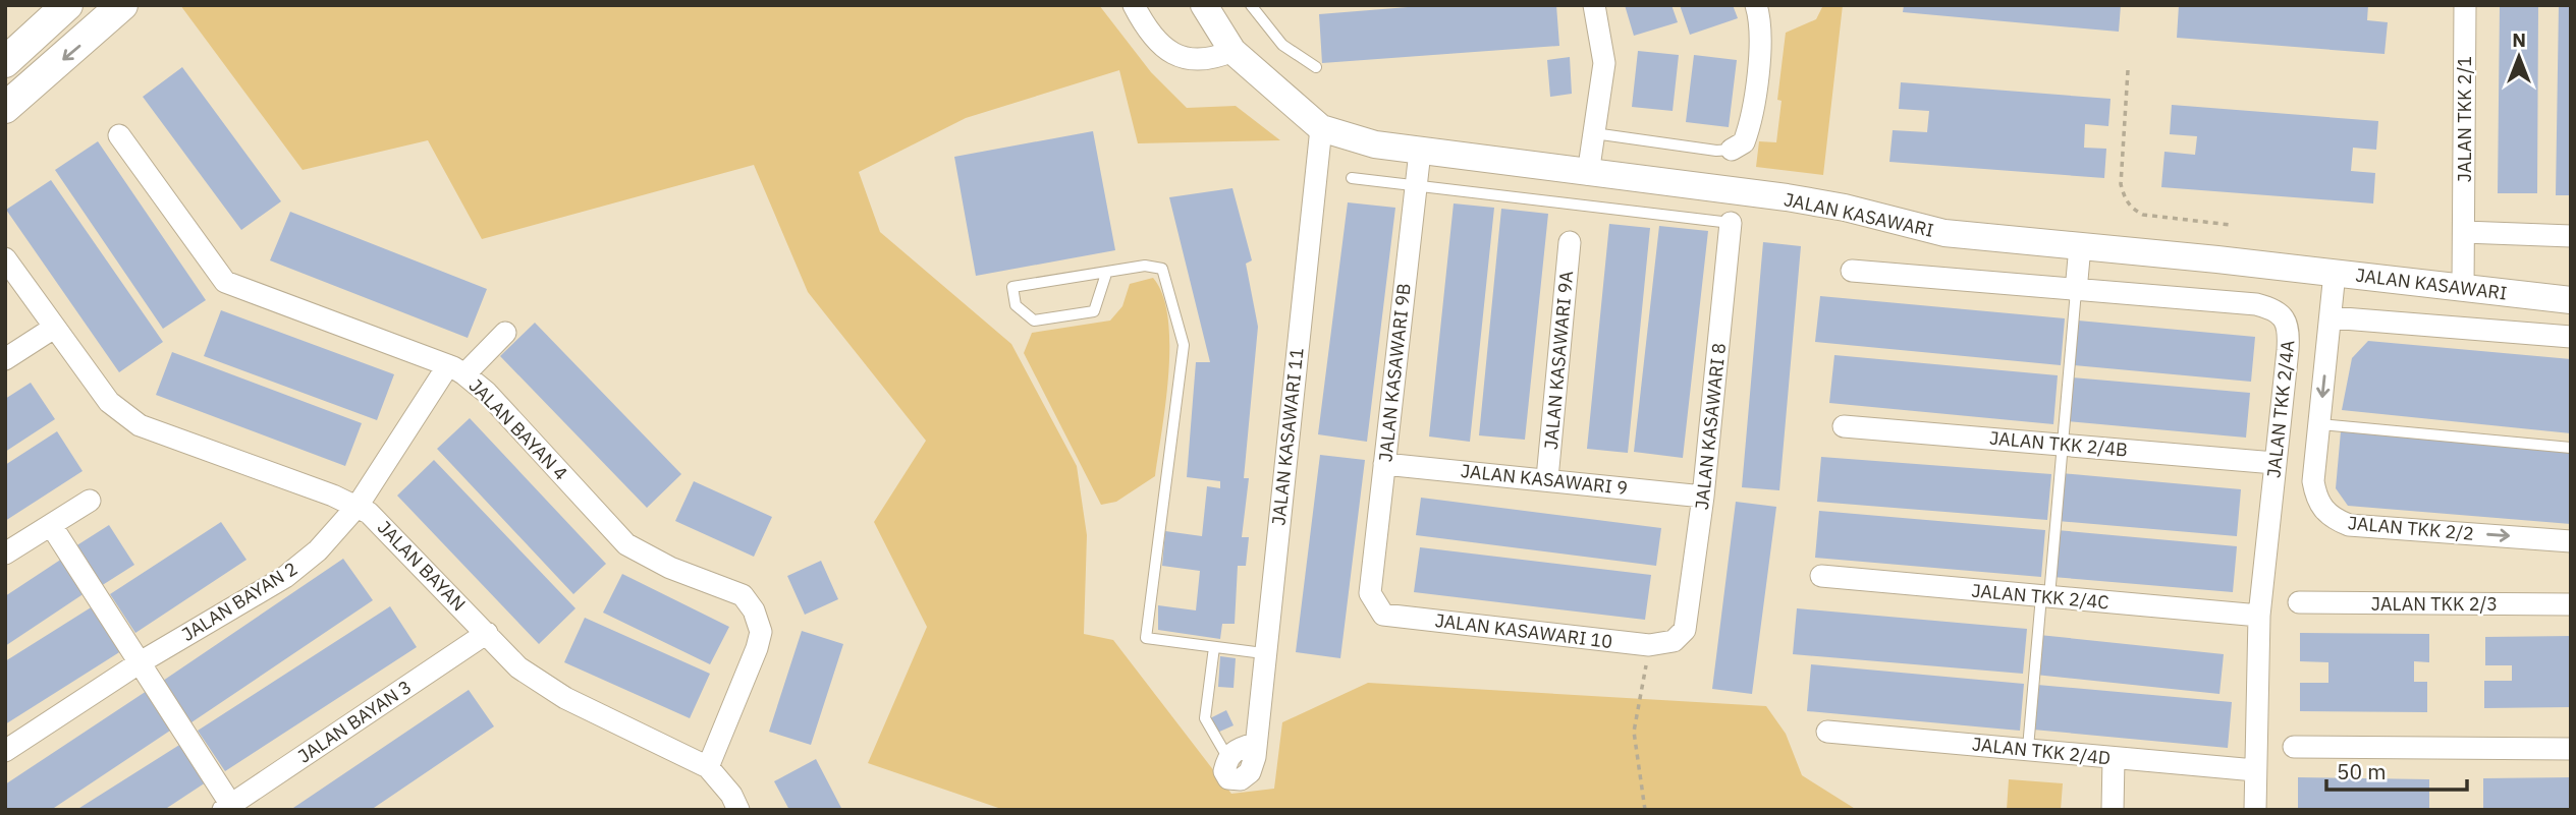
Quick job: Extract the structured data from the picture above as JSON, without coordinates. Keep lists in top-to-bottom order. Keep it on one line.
{"streets":{"street":["JALAN TKK 2/1","JALAN KASAWARI","JALAN KASAWARI 9A","JALAN KASAWARI 9B","JALAN TKK 2/4A","JALAN KASAWARI 8","JALAN BAYAN 4","JALAN KASAWARI 11","JALAN TKK 2/4B","JALAN KASAWARI 9","JALAN TKK 2/2","JALAN BAYAN","JALAN TKK 2/4C","JALAN BAYAN 2","JALAN TKK 2/3","JALAN KASAWARI 10","JALAN BAYAN 3","JALAN TKK 2/4D"]},"crossings":[["JALAN TKK 2/1","JALAN KASAWARI"],["JALAN KASAWARI","JALAN KASAWARI 9B"],["JALAN KASAWARI","JALAN KASAWARI 11"],["JALAN KASAWARI","JALAN TKK 2/2"],["JALAN KASAWARI 9A","JALAN KASAWARI 9"],["JALAN KASAWARI 9B","JALAN KASAWARI 9"],["JALAN KASAWARI 9B","JALAN KASAWARI 10"],["JALAN TKK 2/4A","JALAN TKK 2/4B"],["JALAN TKK 2/4A","JALAN TKK 2/4C"],["JALAN TKK 2/4A","JALAN TKK 2/4D"],["JALAN KASAWARI 8","JALAN KASAWARI 9"],["JALAN KASAWARI 8","JALAN KASAWARI 10"],["JALAN BAYAN 4","JALAN BAYAN"],["JALAN BAYAN 4","JALAN BAYAN 2"],["JALAN BAYAN","JALAN BAYAN 2"],["JALAN BAYAN","JALAN BAYAN 3"]],"scale_bar":"50 m","north":"top"}
